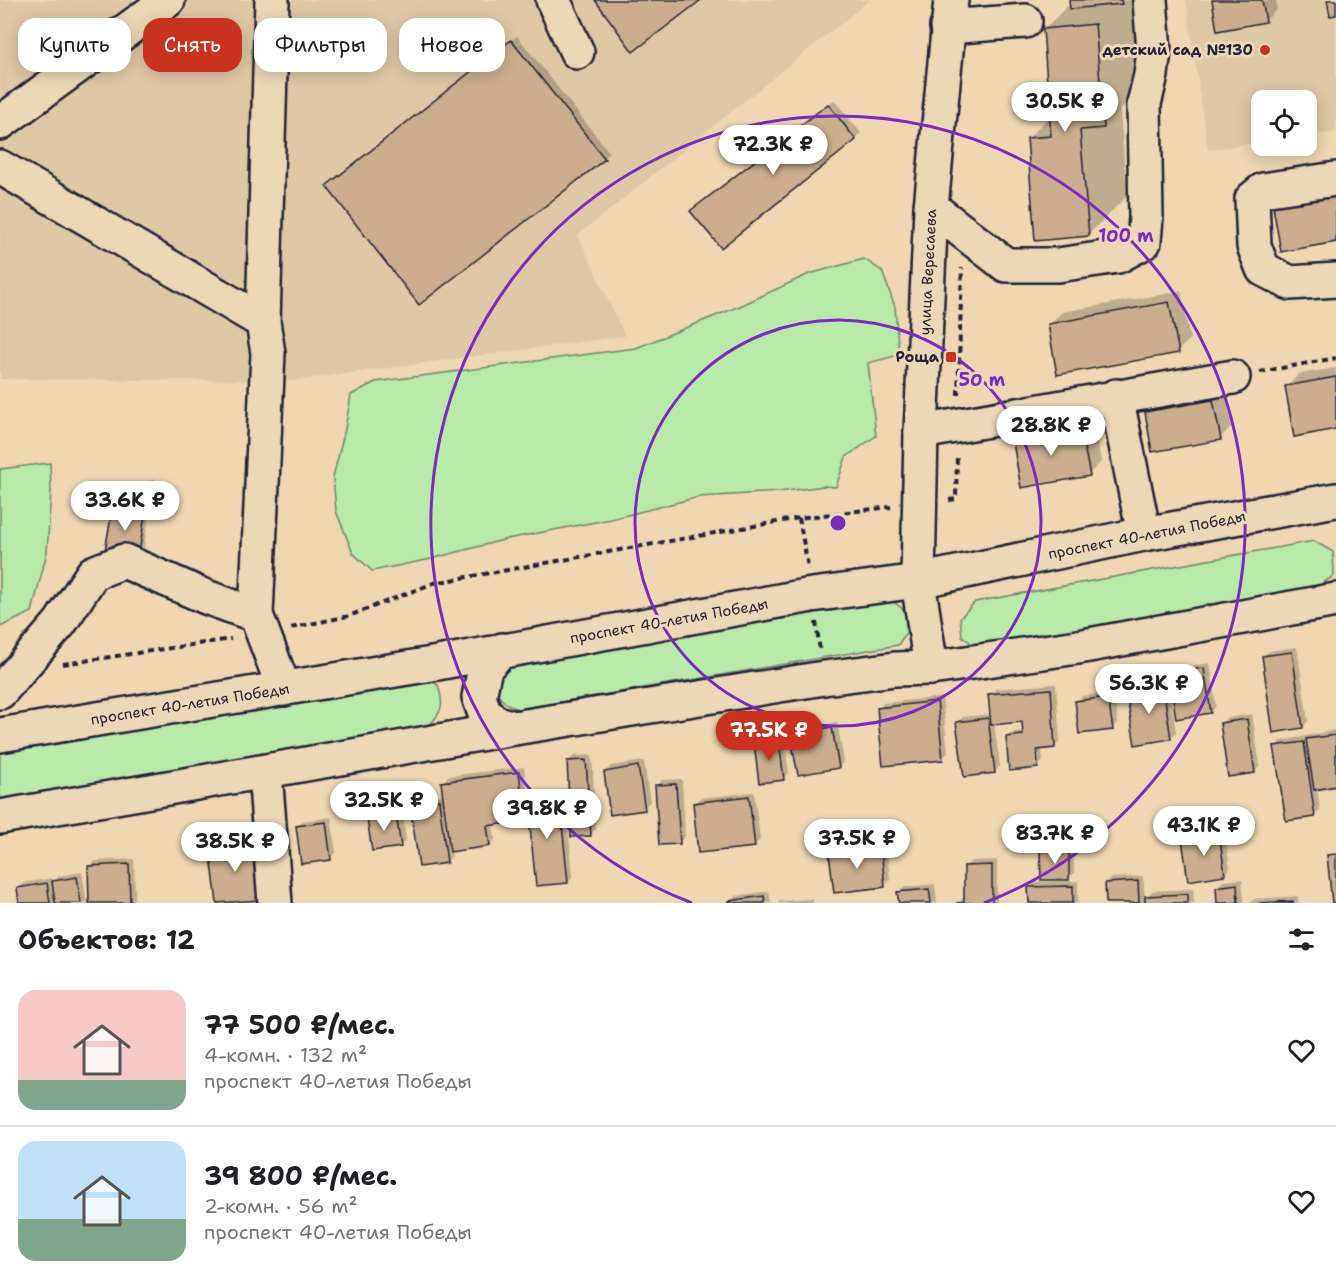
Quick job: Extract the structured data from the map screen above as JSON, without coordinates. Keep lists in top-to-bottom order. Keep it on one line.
{"streets":{"main road":["улица Вересаева","проспект 40-летия Победы"]},"crossings":[["улица Вересаева","проспект 40-летия Победы"]],"places":{"other":["детский сад №130"],"transit":["Роща"]},"page":{"chip":["Купить","Снять","Фильтры","Новое"],"price":["30.5K ₽","72.3K ₽","28.8K ₽","33.6K ₽","56.3K ₽","77.5K ₽","32.5K ₽","39.8K ₽","43.1K ₽","83.7K ₽","37.5K ₽","38.5K ₽"],"heading":"Объектов: 12","list":[{"name":"77 500 ₽/мес.","note":"4-комн. · 132 m² · проспект 40-летия Победы"},{"name":"39 800 ₽/мес.","note":"2-комн. · 56 m² · проспект 40-летия Победы"}]},"rings":["100 m","50 m"]}
